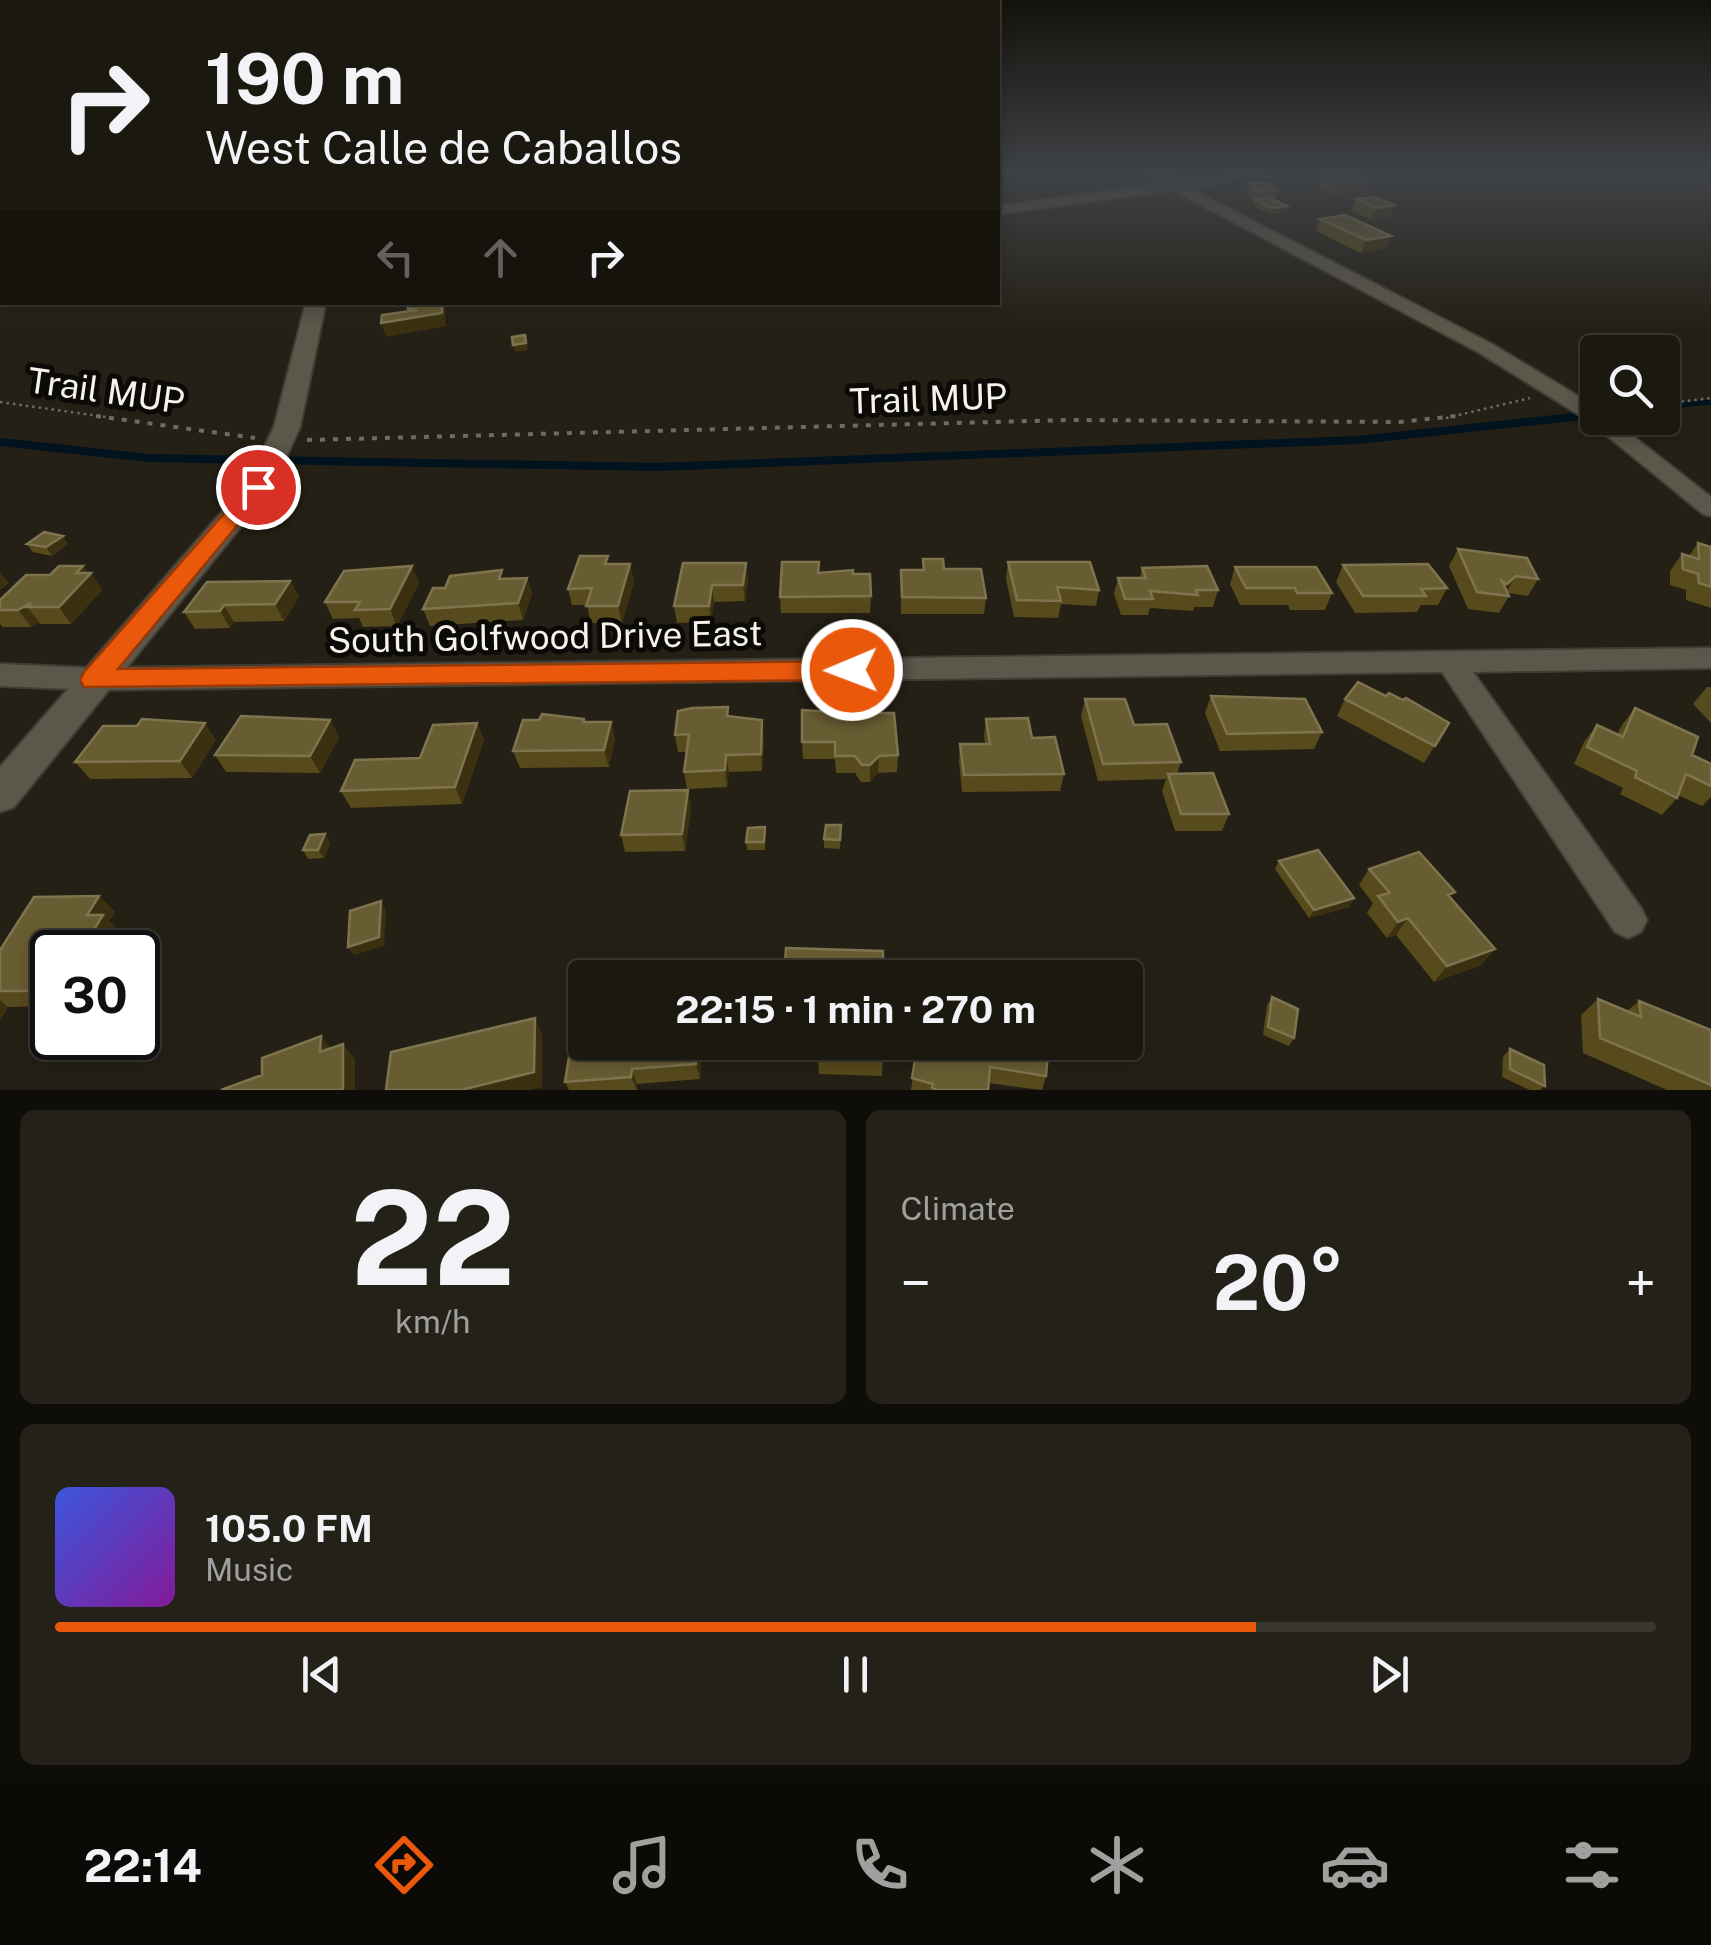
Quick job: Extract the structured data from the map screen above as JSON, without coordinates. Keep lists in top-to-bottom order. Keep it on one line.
{"streets":{"street":["South Golfwood Drive East"],"path":["Trail MUP"]},"page":{"turn":["190 m","West Calle de Caballos"],"limit":"30","trip":"22:15 · 1 min · 270 m","tile":[["22","km/h"],"Climate"],"heat":["−","20°","+"],"song":["105.0 FM","Music"],"tabs":"22:14"}}
